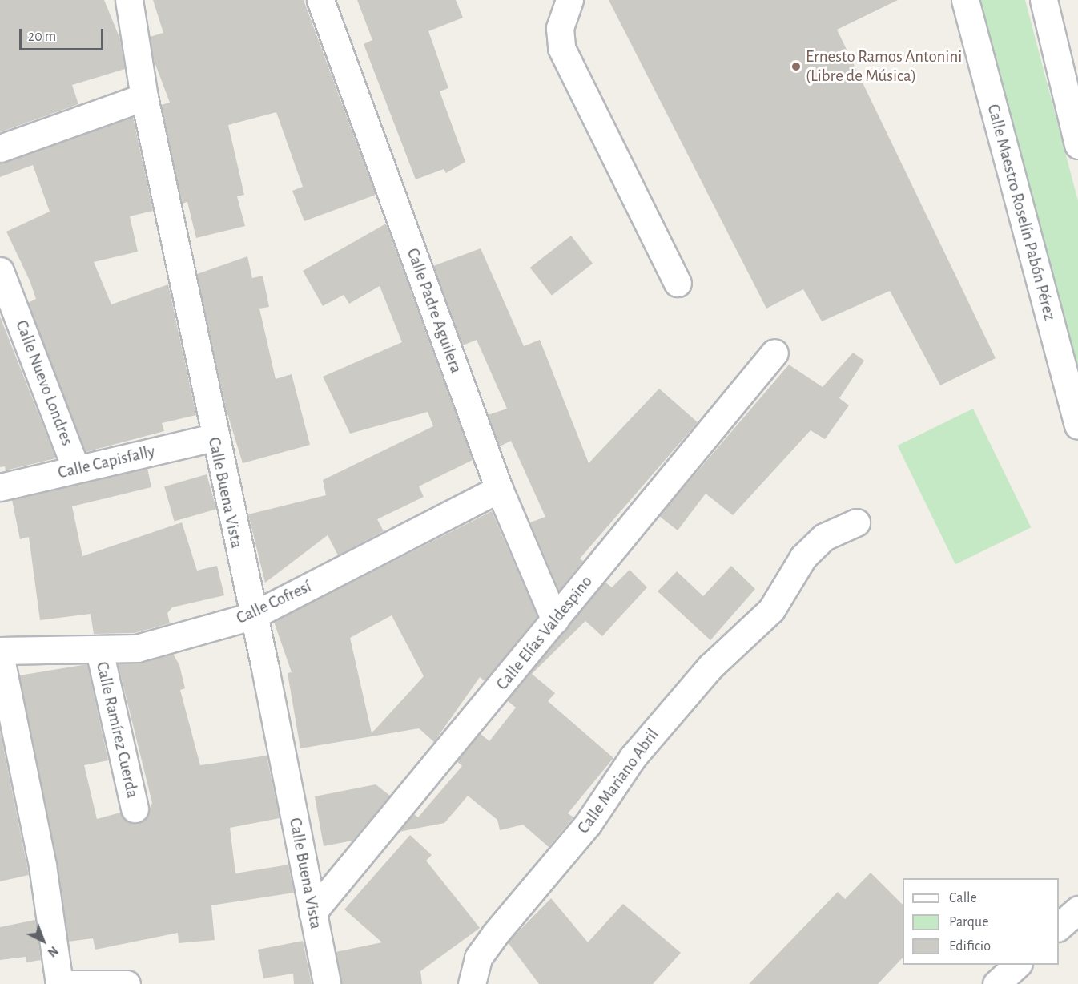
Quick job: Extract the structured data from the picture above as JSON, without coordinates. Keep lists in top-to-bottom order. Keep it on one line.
{"streets":{"street":["Calle Maestro Roselín Pabón Pérez","Calle Padre Aguilera","Calle Nuevo Londres","Calle Capisfally","Calle Buena Vista","Calle Cofresí","Calle Elías Valdespino","Calle Ramírez Cuerda","Calle Mariano Abril"]},"crossings":[["Calle Padre Aguilera","Calle Cofresí"],["Calle Padre Aguilera","Calle Elías Valdespino"],["Calle Nuevo Londres","Calle Capisfally"],["Calle Capisfally","Calle Buena Vista"],["Calle Buena Vista","Calle Cofresí"],["Calle Buena Vista","Calle Elías Valdespino"],["Calle Cofresí","Calle Ramírez Cuerda"]],"places":["Ernesto Ramos Antonini (Libre de Música)"],"legend":["Calle","Parque","Edificio"],"scale_bar":"20 m","north":"bottom right"}
